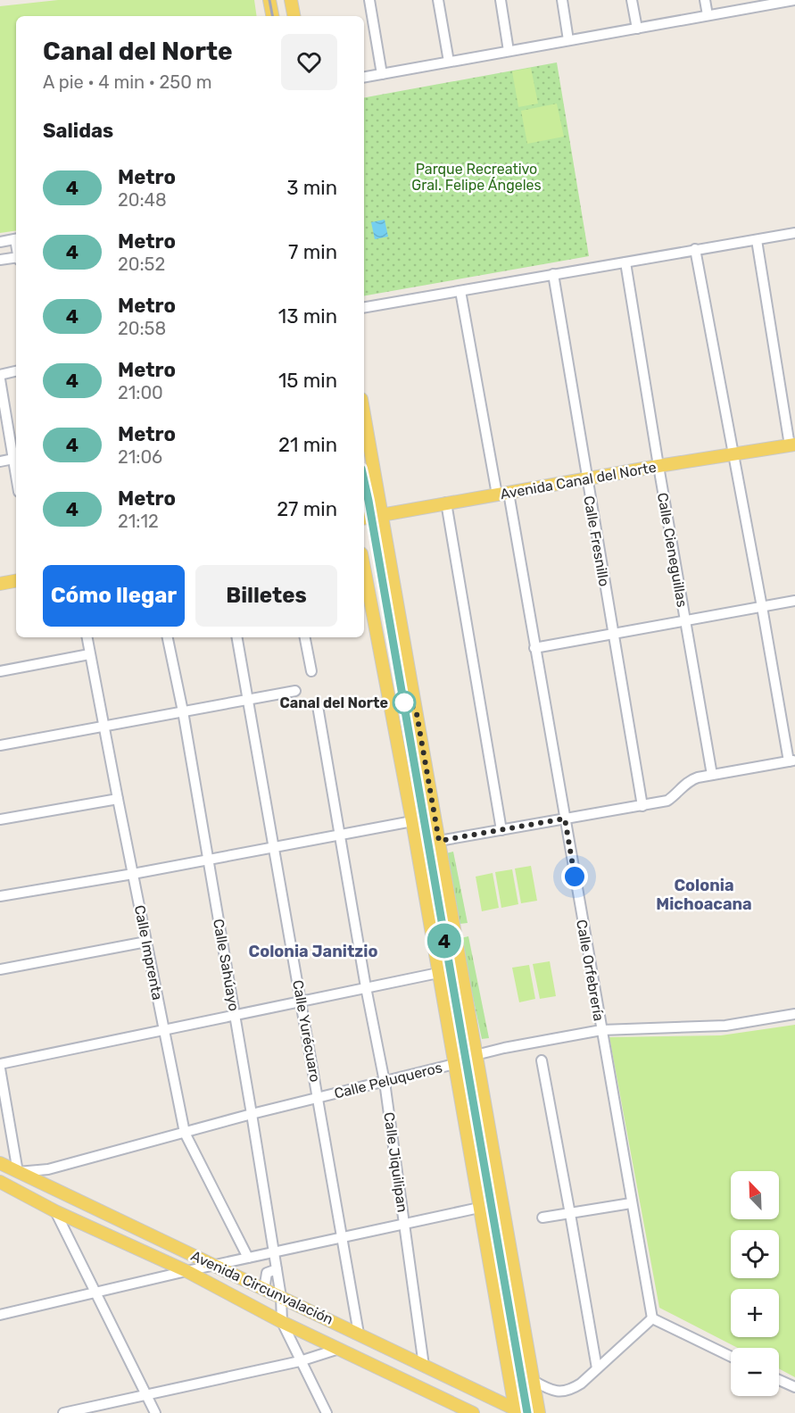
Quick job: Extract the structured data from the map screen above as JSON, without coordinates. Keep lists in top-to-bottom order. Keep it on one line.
{"streets":{"main road":["Avenida Canal del Norte","Avenida Circunvalación"],"street":["Calle Fresnillo","Calle Cieneguillas","Calle Imprenta","Calle Sahúayo","Calle Orfebrería","Calle Yurécuaro","Calle Peluqueros","Calle Jiquilipan"]},"crossings":[["Avenida Canal del Norte","Calle Fresnillo"],["Avenida Canal del Norte","Calle Cieneguillas"],["Avenida Canal del Norte","Calle Orfebrería"],["Calle Imprenta","Calle Peluqueros"],["Calle Sahúayo","Calle Peluqueros"],["Calle Sahúayo","Avenida Circunvalación"],["Calle Orfebrería","Calle Peluqueros"],["Calle Yurécuaro","Calle Peluqueros"],["Calle Yurécuaro","Avenida Circunvalación"],["Calle Peluqueros","Calle Jiquilipan"],["Calle Peluqueros","Avenida Circunvalación"],["Calle Jiquilipan","Avenida Circunvalación"]],"districts":["Colonia Michoacana","Colonia Janitzio"],"parks":["Parque Recreativo Gral. Felipe Ángeles"],"places":["Canal del Norte"],"lines":["metro line 4"],"north":"top left","page":{"on_map":"4","heading":[["Canal del Norte","A pie · 4 min · 250 m"],"Salidas"],"list":[{"mark":"4","name":"Metro","note":"20:48","value":"3 min"},{"mark":"4","name":"Metro","note":"20:52","value":"7 min"},{"mark":"4","name":"Metro","note":"20:58","value":"13 min"},{"mark":"4","name":"Metro","note":"21:00","value":"15 min"},{"mark":"4","name":"Metro","note":"21:06","value":"21 min"},{"mark":"4","name":"Metro","note":"21:12","value":"27 min"}],"buttons":["Cómo llegar","Billetes"],"map_buttons":["+","−"]}}
